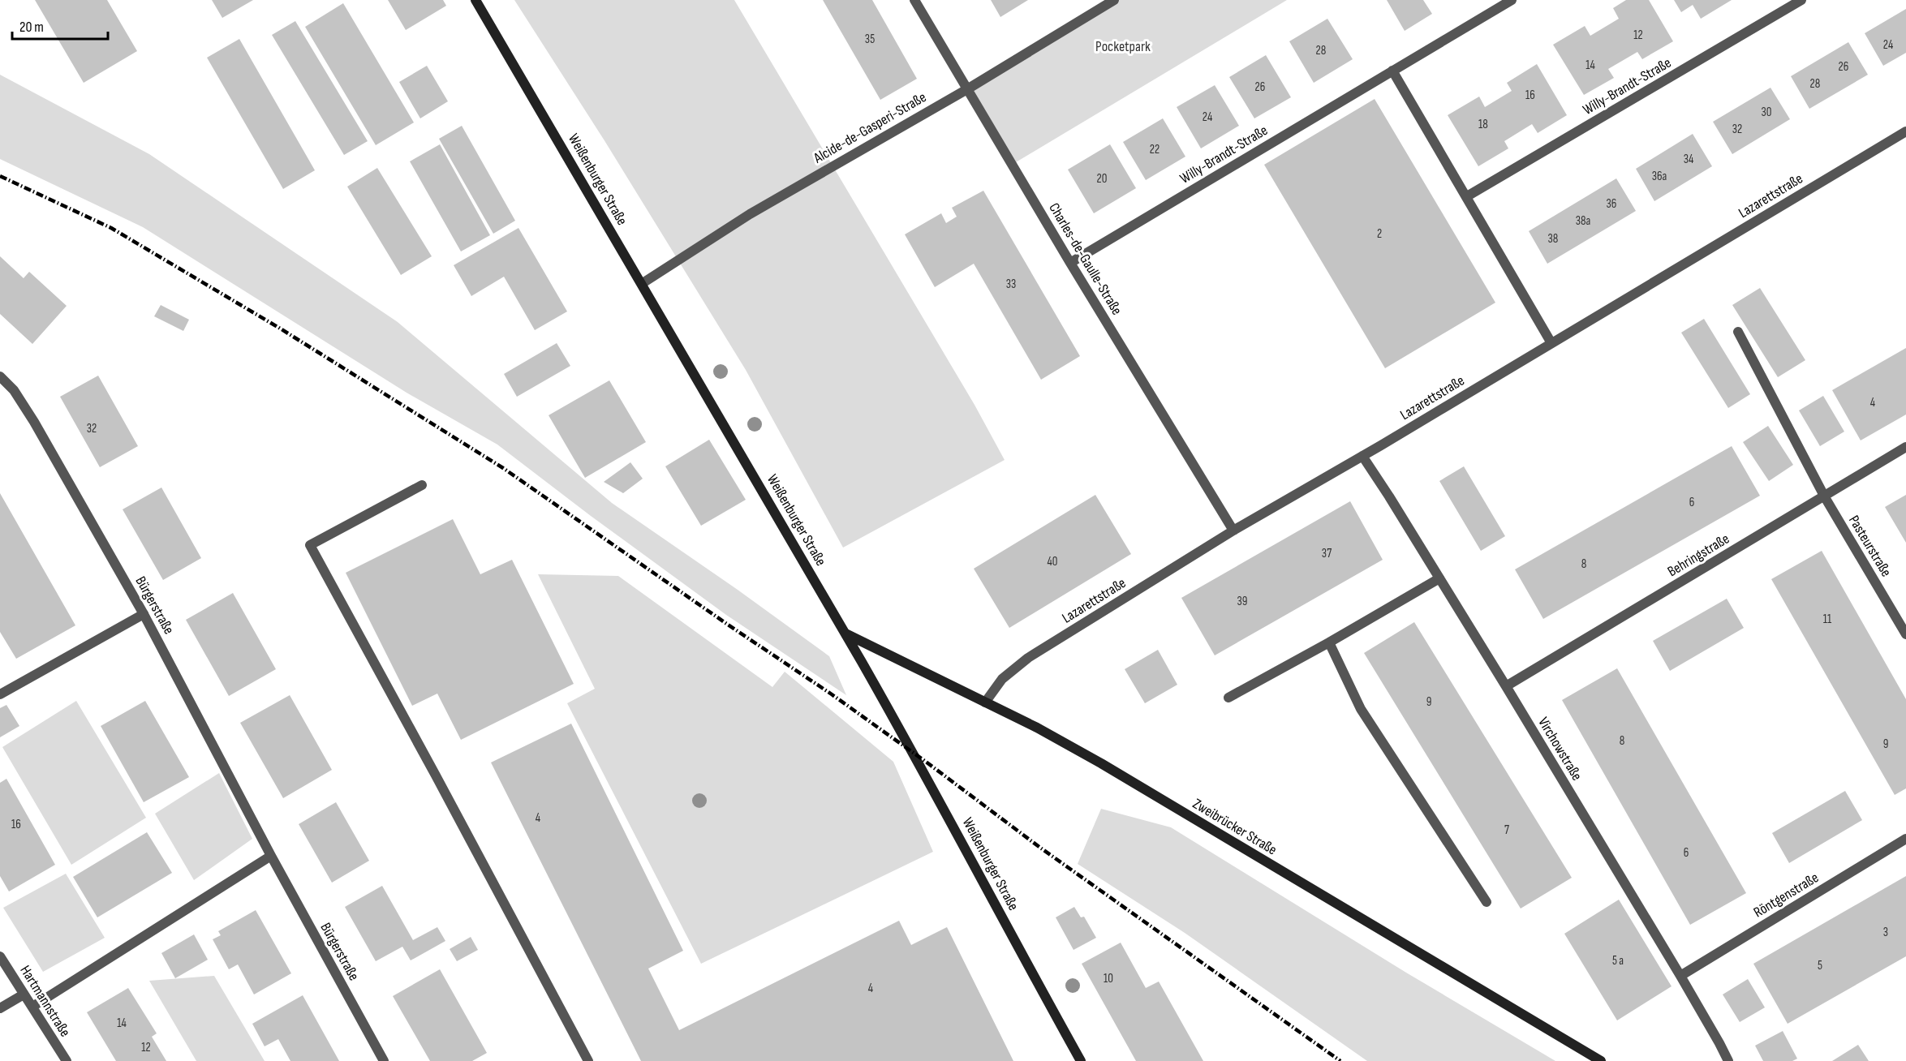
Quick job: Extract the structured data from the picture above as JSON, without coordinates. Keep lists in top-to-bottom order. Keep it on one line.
{"streets":{"street":["Willy-Brandt-Straße","Alcide-de-Gasperi-Straße","Weißenburger Straße","Lazarettstraße","Charles-de-Gaulle-Straße","Pasteurstraße","Behringstraße","Bürgerstraße","Virchowstraße","Zweibrücker Straße","Röntgenstraße","Hartmannstraße"]},"crossings":[["Willy-Brandt-Straße","Charles-de-Gaulle-Straße"],["Alcide-de-Gasperi-Straße","Weißenburger Straße"],["Alcide-de-Gasperi-Straße","Charles-de-Gaulle-Straße"],["Weißenburger Straße","Zweibrücker Straße"],["Lazarettstraße","Charles-de-Gaulle-Straße"],["Lazarettstraße","Virchowstraße"],["Lazarettstraße","Zweibrücker Straße"],["Pasteurstraße","Behringstraße"],["Behringstraße","Virchowstraße"],["Virchowstraße","Röntgenstraße"]],"parks":["Pocketpark"],"house_numbers":["12","35","24","28","14","26","28","26","16","30","24","18","32","22","34","36a","20","36","38a","2","38","33","4","32","6","37","40","8","39","11","9","8","9","4","16","7","6","3","5 a","5","10","4","14","12"],"scale_bar":"20 m"}
